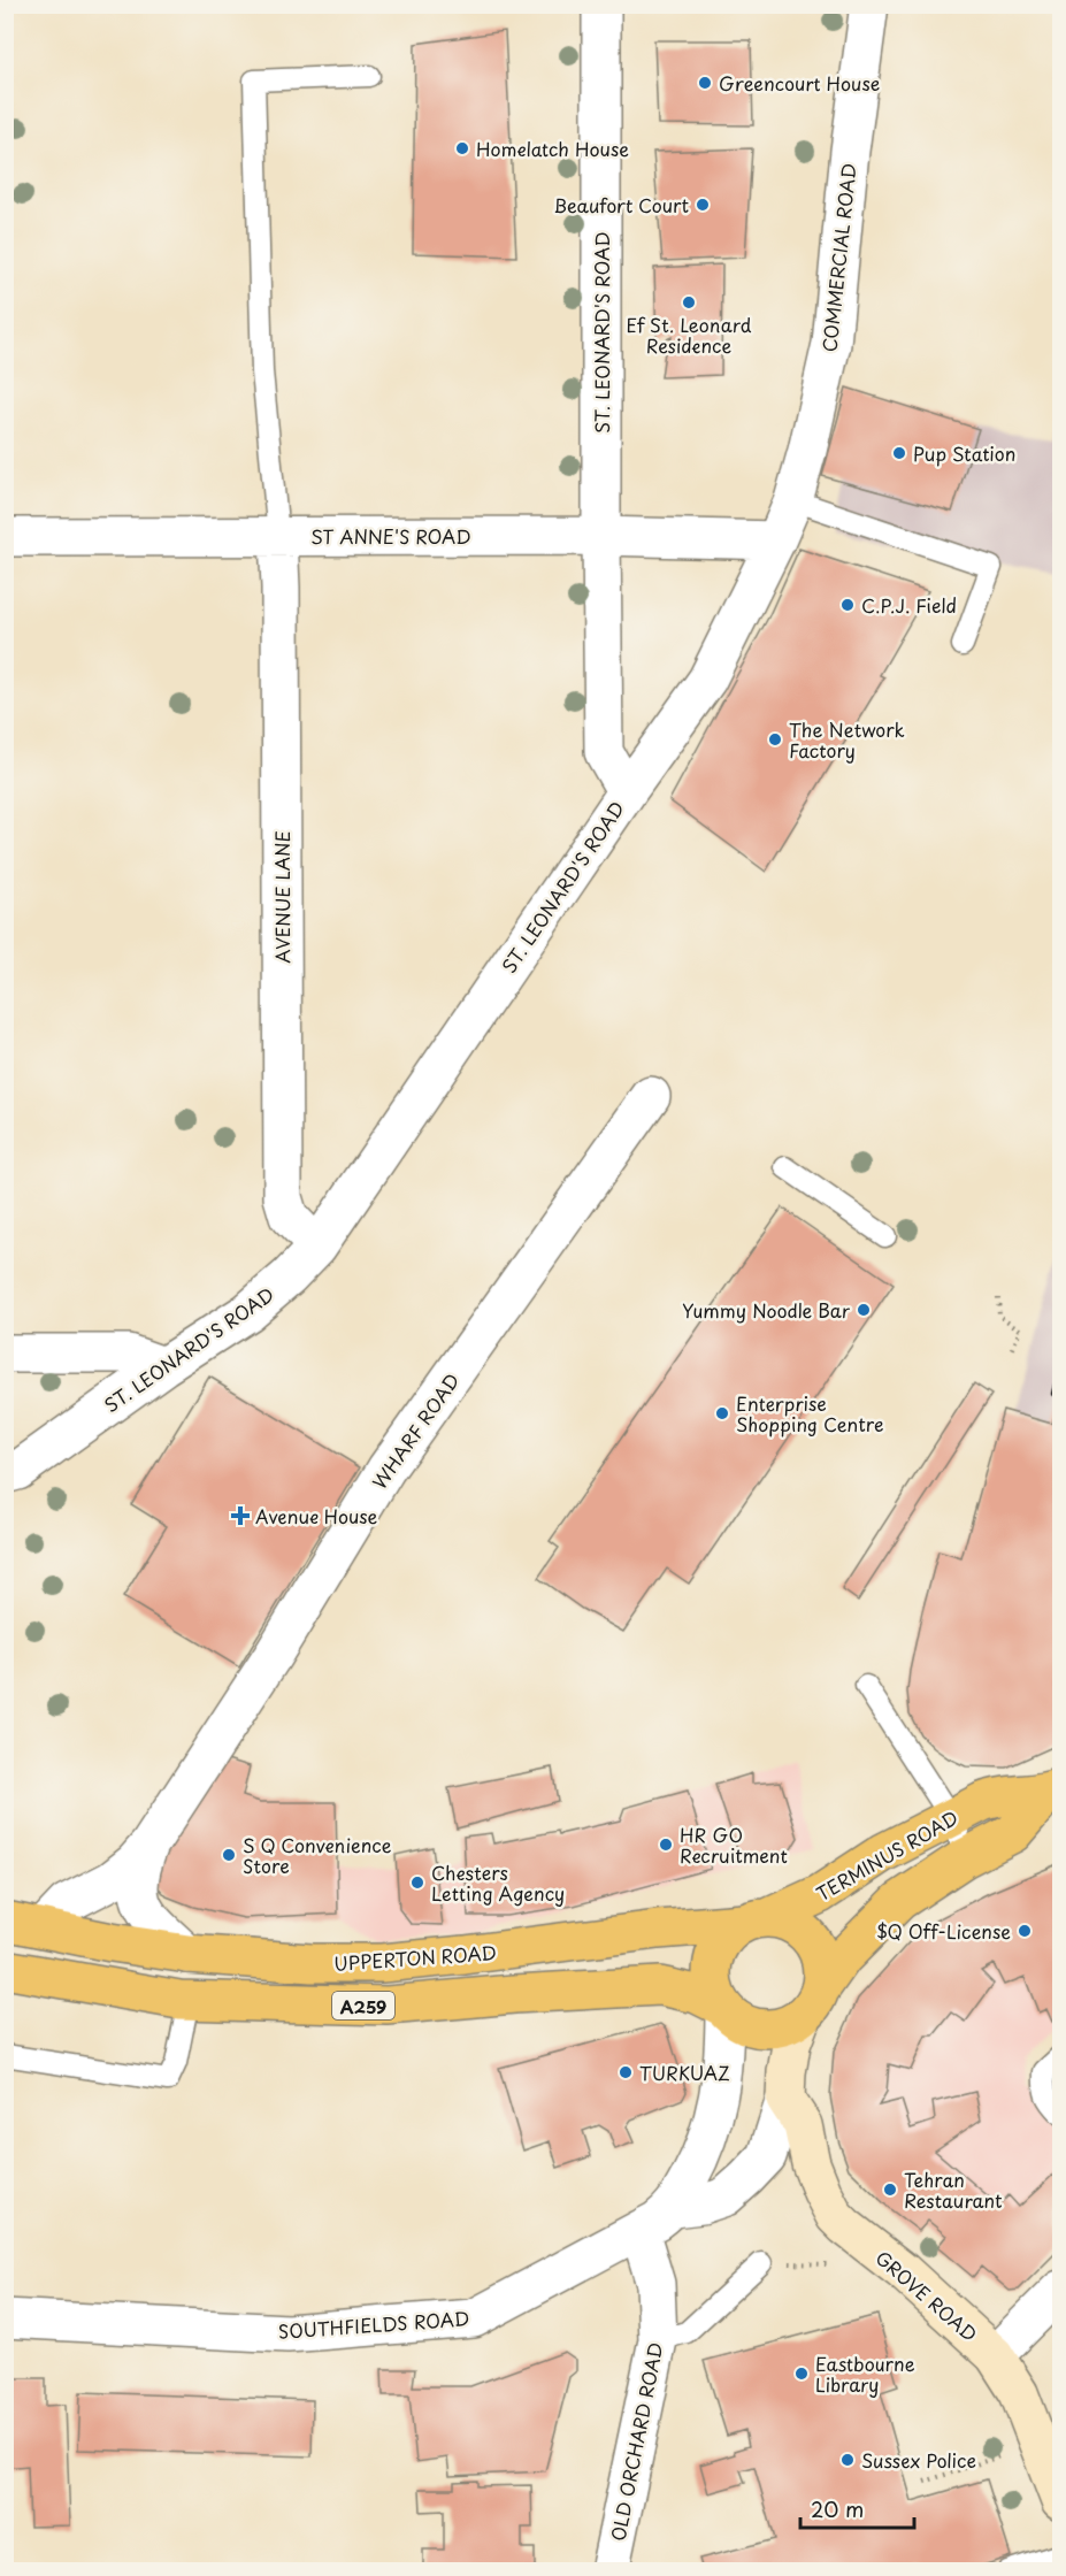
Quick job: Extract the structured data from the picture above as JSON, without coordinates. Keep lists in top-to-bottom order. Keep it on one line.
{"streets":{"main road":["TERMINUS ROAD","UPPERTON ROAD","A259"],"street":["COMMERCIAL ROAD","ST. LEONARD'S ROAD","ST ANNE'S ROAD","AVENUE LANE","WHARF ROAD","GROVE ROAD","SOUTHFIELDS ROAD","OLD ORCHARD ROAD"]},"crossings":[["COMMERCIAL ROAD","ST. LEONARD'S ROAD"],["COMMERCIAL ROAD","ST ANNE'S ROAD"],["ST. LEONARD'S ROAD","ST ANNE'S ROAD"],["ST. LEONARD'S ROAD","AVENUE LANE"],["ST ANNE'S ROAD","AVENUE LANE"],["WHARF ROAD","UPPERTON ROAD"],["TERMINUS ROAD","UPPERTON ROAD"],["TERMINUS ROAD","A259"],["TERMINUS ROAD","SOUTHFIELDS ROAD"],["UPPERTON ROAD","A259"],["UPPERTON ROAD","SOUTHFIELDS ROAD"],["A259","SOUTHFIELDS ROAD"],["GROVE ROAD","SOUTHFIELDS ROAD"],["SOUTHFIELDS ROAD","OLD ORCHARD ROAD"]],"places":{"other":["Greencourt House","Homelatch House","Beaufort Court","Ef St. Leonard Residence","Pup Station","C.P.J. Field","The Network Factory","Yummy Noodle Bar","Enterprise Shopping Centre","HR GO Recruitment","S Q Convenience Store","Chesters Letting Agency","$Q Off-License","TURKUAZ","Tehran Restaurant","Eastbourne Library","Sussex Police"],"health":["Avenue House"]},"scale_bar":"20 m"}
